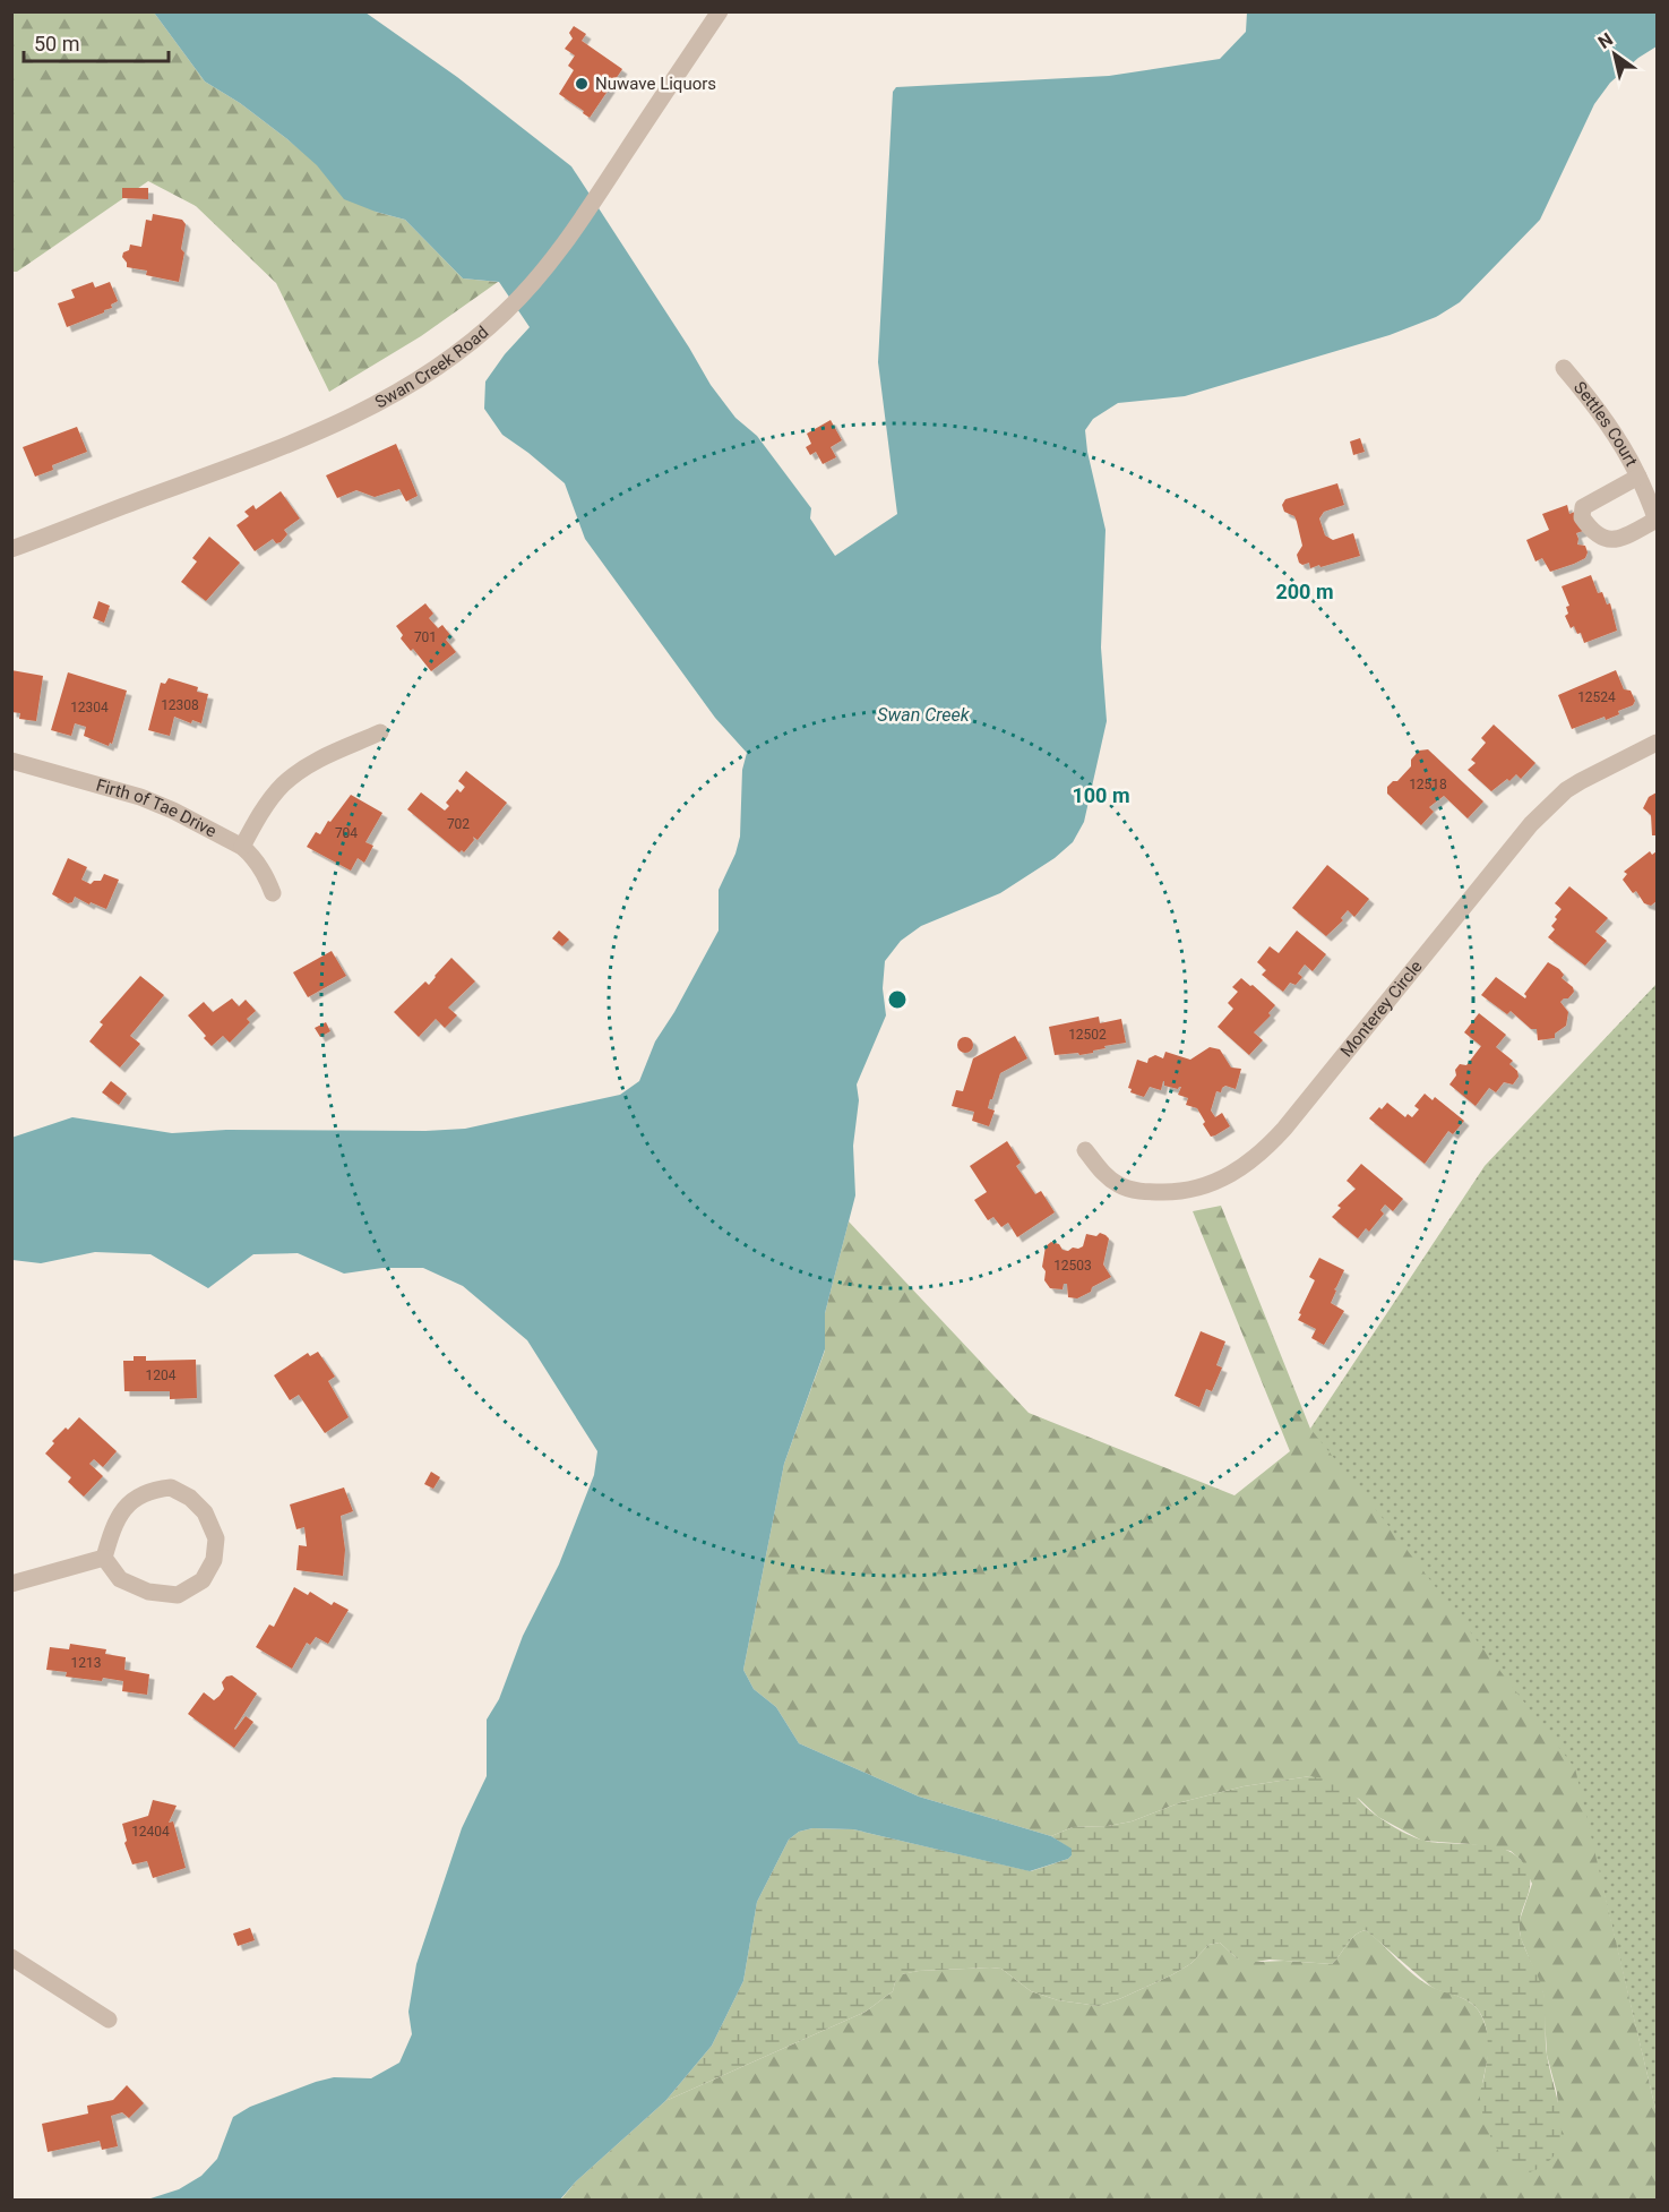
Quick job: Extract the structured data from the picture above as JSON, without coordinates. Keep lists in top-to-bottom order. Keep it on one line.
{"streets":{"street":["Swan Creek Road","Settles Court","Firth of Tae Drive","Monterey Circle"]},"water":["Swan Creek"],"places":["Nuwave Liquors"],"house_numbers":["701","12524","12308","12304","12518","702","704","12502","12503","1204","1213","12404"],"scale_bar":"50 m","north":"top left","rings":["200 m","100 m"]}
